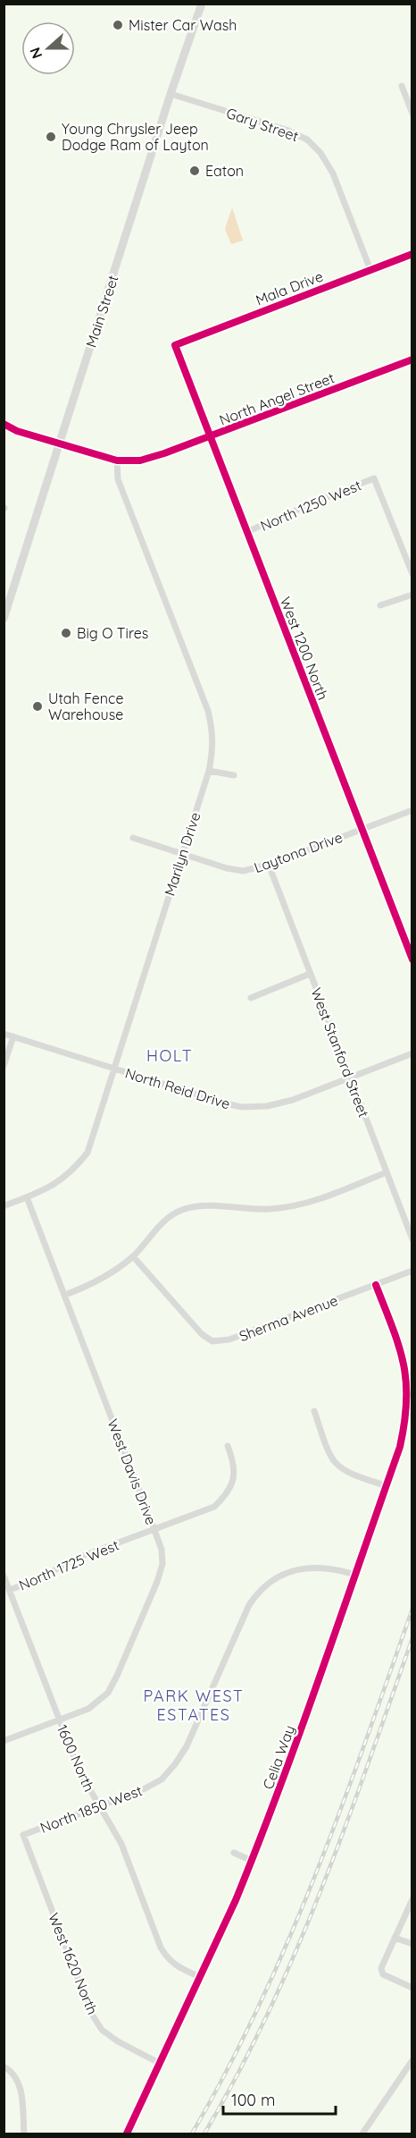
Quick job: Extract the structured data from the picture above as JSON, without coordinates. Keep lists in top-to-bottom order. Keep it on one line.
{"streets":{"main road":["Main Street"],"street":["Gary Street","Mala Drive","North Angel Street","North 1250 West","West 1200 North","Laytona Drive","Marilyn Drive","West Stanford Street","North Reid Drive","Sherma Avenue","West Davis Drive","North 1725 West","Celia Way","1600 North","North 1850 West","West 1620 North"]},"crossings":[["Gary Street","Mala Drive"],["Gary Street","Main Street"],["Mala Drive","West 1200 North"],["Main Street","North Angel Street"],["North Angel Street","West 1200 North"],["North Angel Street","Marilyn Drive"],["North 1250 West","West 1200 North"],["West 1200 North","Laytona Drive"],["Laytona Drive","Marilyn Drive"],["Laytona Drive","West Stanford Street"],["Marilyn Drive","North Reid Drive"],["Marilyn Drive","West Davis Drive"],["West Stanford Street","North Reid Drive"],["Sherma Avenue","Celia Way"],["West Davis Drive","North 1725 West"],["West Davis Drive","1600 North"],["North 1725 West","1600 North"],["Celia Way","1600 North"],["Celia Way","North 1850 West"],["Celia Way","West 1620 North"],["1600 North","North 1850 West"],["North 1850 West","West 1620 North"]],"districts":["HOLT","PARK WEST ESTATES"],"places":["Mister Car Wash","Young Chrysler Jeep Dodge Ram of Layton","Eaton","Big O Tires","Utah Fence Warehouse"],"scale_bar":"100 m","north":"left"}
